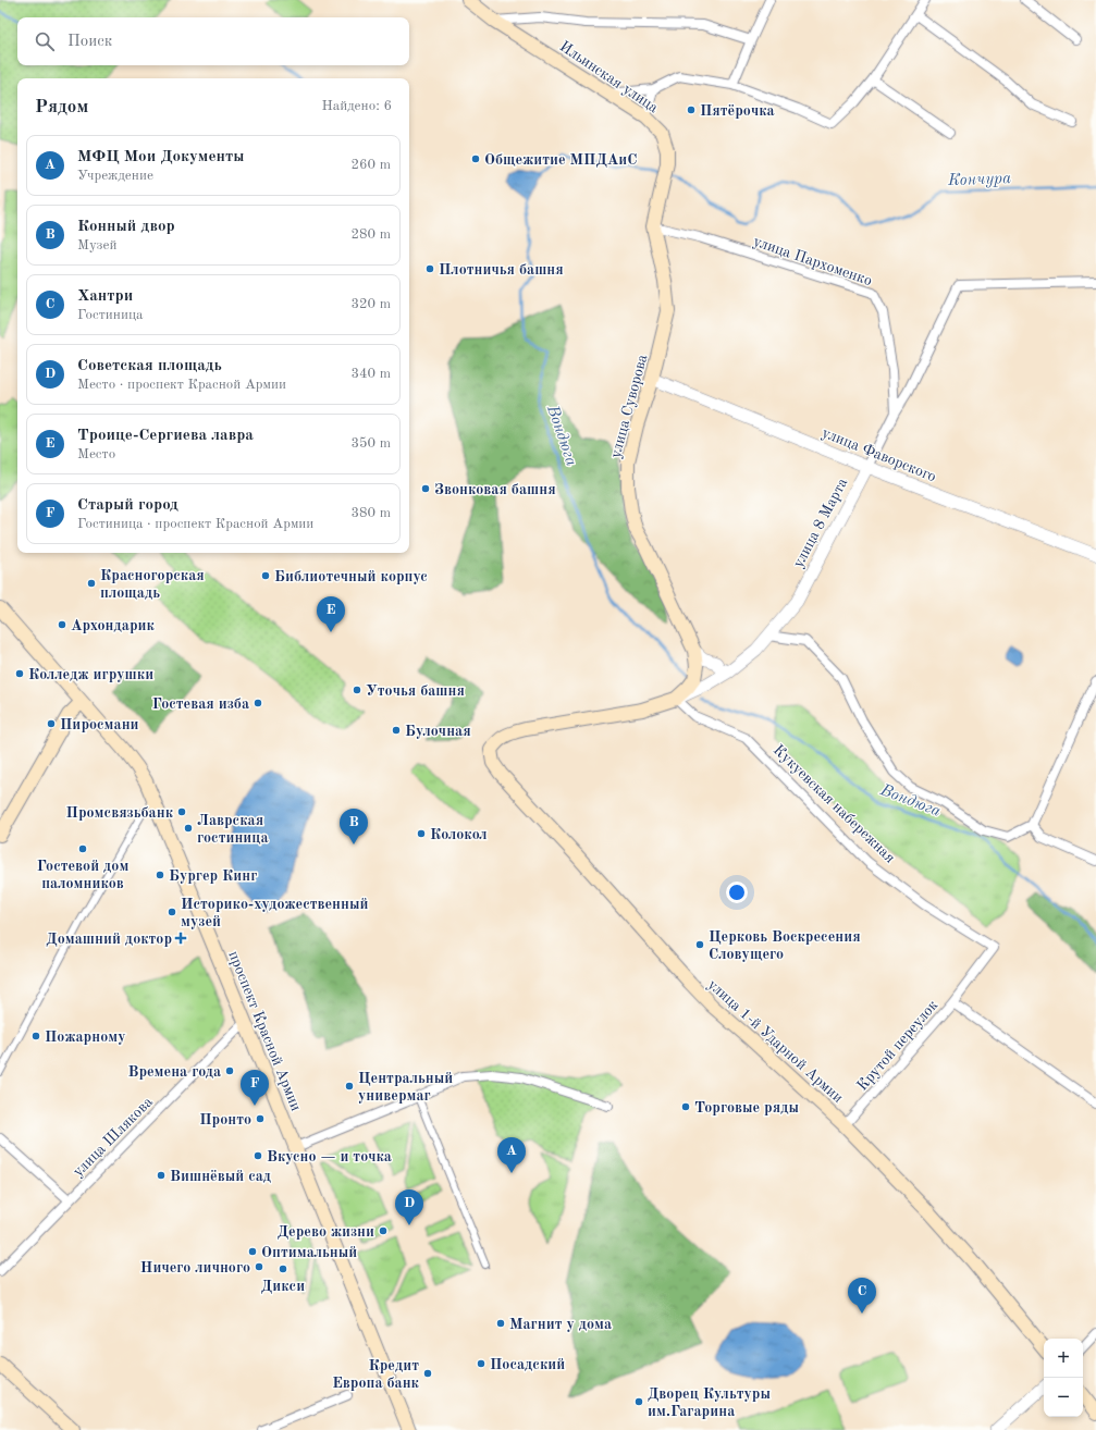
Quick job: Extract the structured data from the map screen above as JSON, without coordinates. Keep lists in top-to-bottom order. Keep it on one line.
{"streets":{"main road":["Ильинская улица","улица Суворова","улица 8 Марта","проспект Красной Армии","улица 1-й Ударной Армии"],"street":["улица Пархоменко","улица Фаворского","Кукуевская набережная","Крутой переулок","улица Шлякова"]},"crossings":[["Ильинская улица","улица Суворова"],["улица Пархоменко","улица Суворова"],["улица Пархоменко","улица 8 Марта"],["улица Суворова","улица Фаворского"],["улица Суворова","улица 8 Марта"],["улица Суворова","Кукуевская набережная"],["улица Фаворского","улица 8 Марта"],["улица 8 Марта","Кукуевская набережная"],["улица 8 Марта","улица 1-й Ударной Армии"],["Кукуевская набережная","Крутой переулок"],["проспект Красной Армии","улица Шлякова"],["улица 1-й Ударной Армии","Крутой переулок"]],"water":["Кончура","Вондюга"],"places":{"other":["Пятёрочка","Общежитие МПДАиС","Плотничья башня","Звонковая башня","Библиотечный корпус","Красногорская площадь","Архондарик","Колледж игрушки","Уточья башня","Гостевая изба","Пиросмани","Булочная","Промсвязьбанк","Лаврская гостиница","Колокол","Гостевой дом паломников","Бургер Кинг","Историко-художественный музей","Церковь Воскресения Словущего","Пожарному","Времена года","Центральный универмаг","Торговые ряды","Пронто","Вкусно — и точка","Вишнёвый сад","Дерево жизни","Оптимальный","Ничего личного","Дикси","Магнит у дома","Посадский","Кредит Европа банк","Дворец Культуры им.Гагарина"],"health":["Домашний доктор"]},"page":{"search":"Поиск","heading":["Рядом","Найдено: 6"],"list":[{"mark":"A","name":"МФЦ Мои Документы","note":"Учреждение","value":"260 m"},{"mark":"B","name":"Конный двор","note":"Музей","value":"280 m"},{"mark":"C","name":"Хантри","note":"Гостиница","value":"320 m"},{"mark":"D","name":"Советская площадь","note":"Место · проспект Красной Армии","value":"340 m"},{"mark":"E","name":"Троице-Сергиева лавра","note":"Место","value":"350 m"},{"mark":"F","name":"Старый город","note":"Гостиница · проспект Красной Армии","value":"380 m"}],"pins":["E","B","F","A","D","C"],"map_buttons":["+","−"]}}
